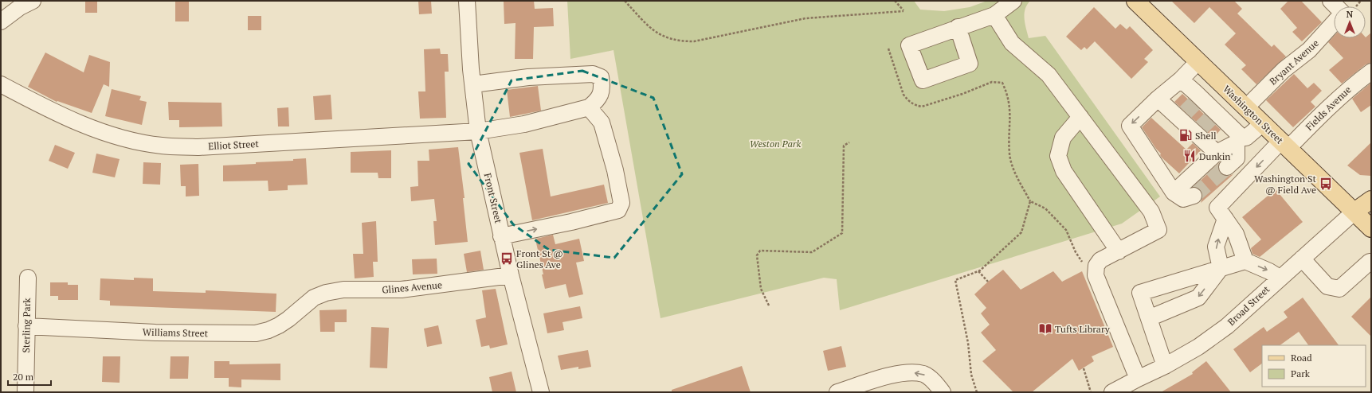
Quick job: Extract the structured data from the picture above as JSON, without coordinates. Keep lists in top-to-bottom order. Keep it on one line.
{"streets":{"main road":["Washington Street","Broad Street"],"street":["Bryant Avenue","Fields Avenue","Elliot Street","Front Street","Glines Avenue","Sterling Park","Williams Street"]},"crossings":[["Bryant Avenue","Washington Street"],["Fields Avenue","Washington Street"],["Washington Street","Broad Street"],["Elliot Street","Front Street"],["Front Street","Glines Avenue"],["Glines Avenue","Williams Street"],["Sterling Park","Williams Street"]],"parks":["Weston Park"],"places":{"fuel station":["Shell"],"restaurant":["Dunkin'"],"bus stop":["Washington St @ Field Ave","Front St @ Glines Ave"],"library":["Tufts Library"]},"legend":["Road","Park"],"scale_bar":"20 m","north":"top"}
